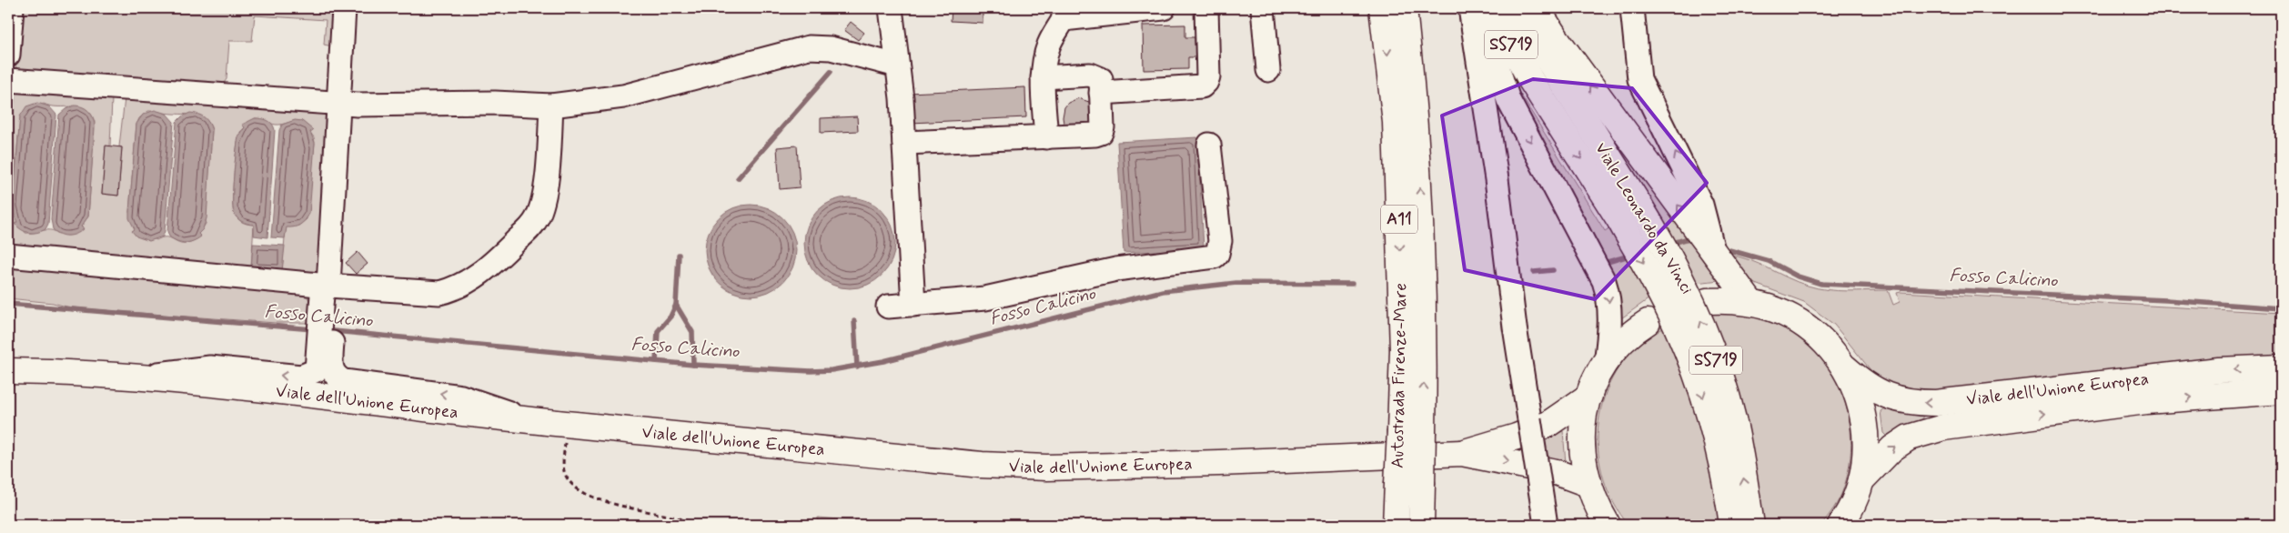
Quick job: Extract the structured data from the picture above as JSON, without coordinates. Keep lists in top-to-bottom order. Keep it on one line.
{"streets":{"main road":["SS719","Viale Leonardo da Vinci","A11","Autostrada Firenze-Mare","Viale dell'Unione Europea"]},"water":["Fosso Calicino"]}
